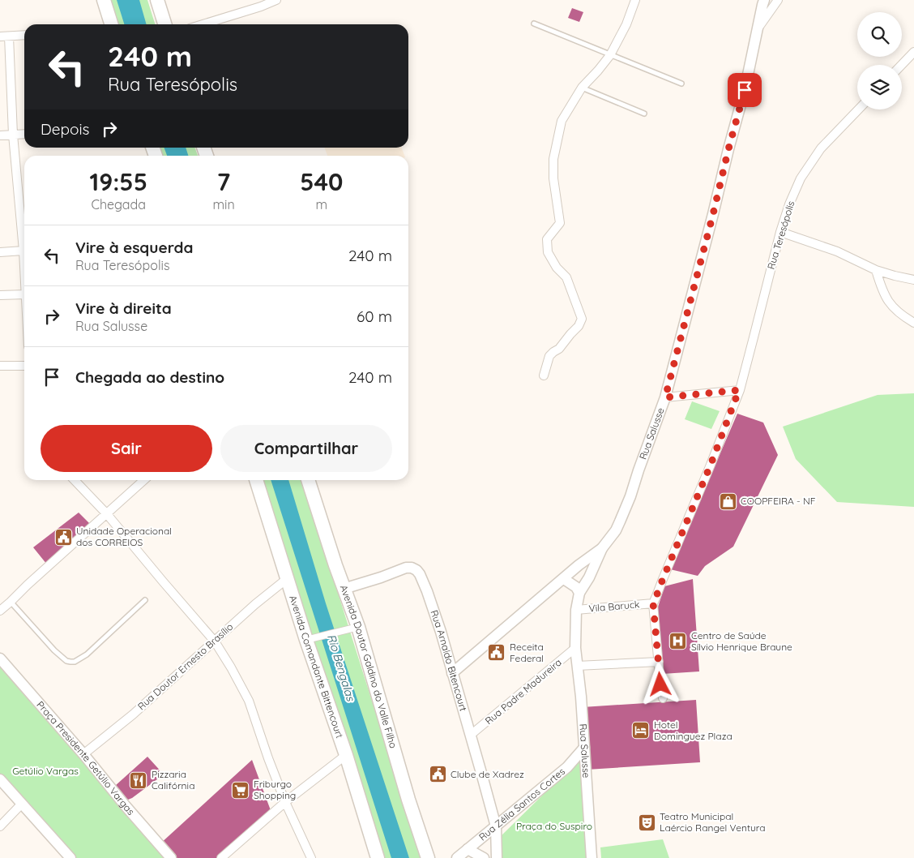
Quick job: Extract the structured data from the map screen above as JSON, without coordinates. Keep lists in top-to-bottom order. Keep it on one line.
{"streets":{"main road":["Avenida Doutor Galdino do Valle Filho","Avenida Comandante Bittencourt"],"street":["Rua Teresópolis","Rua Salusse","Vila Baruck","Rua Arnaldo Bitencourt","Rua Doutor Ernesto Brasílio","Rua Padre Madureira","Praça Presidente Getúlio Vargas","Rua Zélia Santos Cortes"]},"crossings":[["Rua Teresópolis","Vila Baruck"],["Rua Salusse","Vila Baruck"],["Rua Salusse","Rua Padre Madureira"],["Rua Salusse","Rua Zélia Santos Cortes"],["Rua Arnaldo Bitencourt","Avenida Doutor Galdino do Valle Filho"],["Rua Arnaldo Bitencourt","Rua Padre Madureira"],["Rua Arnaldo Bitencourt","Rua Zélia Santos Cortes"],["Rua Doutor Ernesto Brasílio","Avenida Comandante Bittencourt"],["Rua Doutor Ernesto Brasílio","Praça Presidente Getúlio Vargas"]],"water":["Rio Bengalas"],"parks":["Getúlio Vargas","Praça do Suspiro"],"places":{"shop":["COOPFEIRA - NF"],"public building":["Unidade Operacional dos CORREIOS","Receita Federal","Clube de Xadrez"],"hospital":["Centro de Saúde Sílvio Henrique Braune"],"hotel":["Hotel Dominguez Plaza"],"restaurant":["Pizzaria Califórnia"],"supermarket":["Friburgo Shopping"],"theatre":["Teatro Municipal Laércio Rangel Ventura"]},"page":{"turn":["240 m","Rua Teresópolis"],"then":"Depois","eta":["19:55","Chegada","7","min","540","m"],"list":[{"name":"Vire à esquerda","note":"Rua Teresópolis","value":"240 m"},{"name":"Vire à direita","note":"Rua Salusse","value":"60 m"},{"name":"Chegada ao destino","value":"240 m"}],"buttons":["Sair","Compartilhar"]}}
